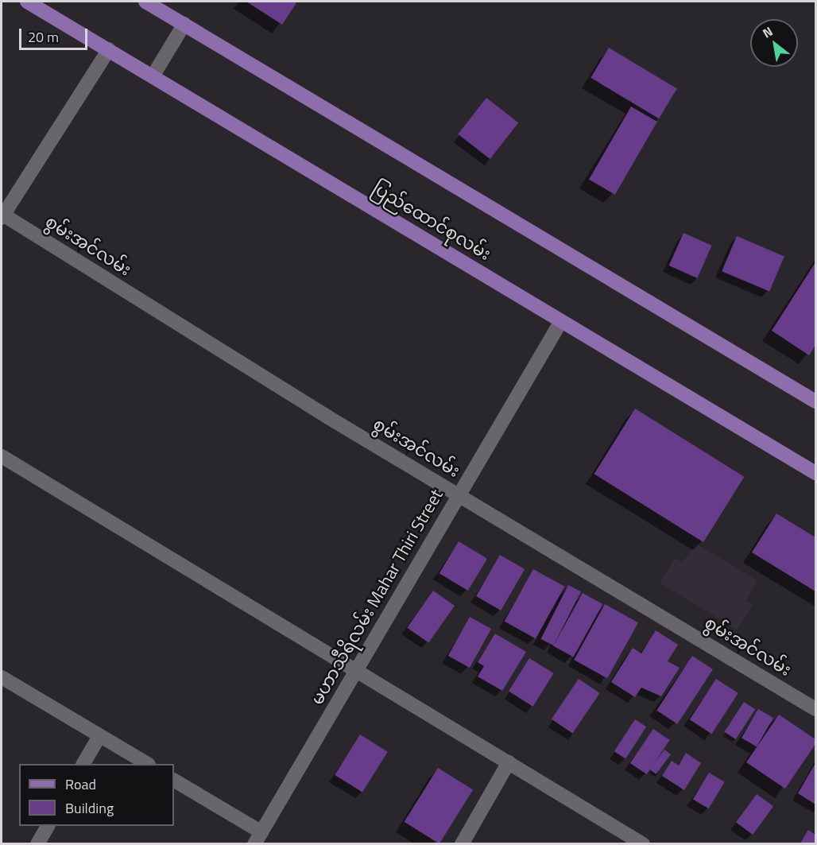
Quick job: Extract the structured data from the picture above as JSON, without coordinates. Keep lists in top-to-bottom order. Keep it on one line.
{"streets":{"main road":["ပြည်ထောင်စုလမ်း"],"street":["စွမ်းအင်လမ်း","မဟာသီရိလမ်း Mahar Thiri Street"]},"crossings":[["ပြည်ထောင်စုလမ်း","မဟာသီရိလမ်း Mahar Thiri Street"],["စွမ်းအင်လမ်း","မဟာသီရိလမ်း Mahar Thiri Street"]],"legend":["Road","Building"],"scale_bar":"20 m","north":"top left"}
